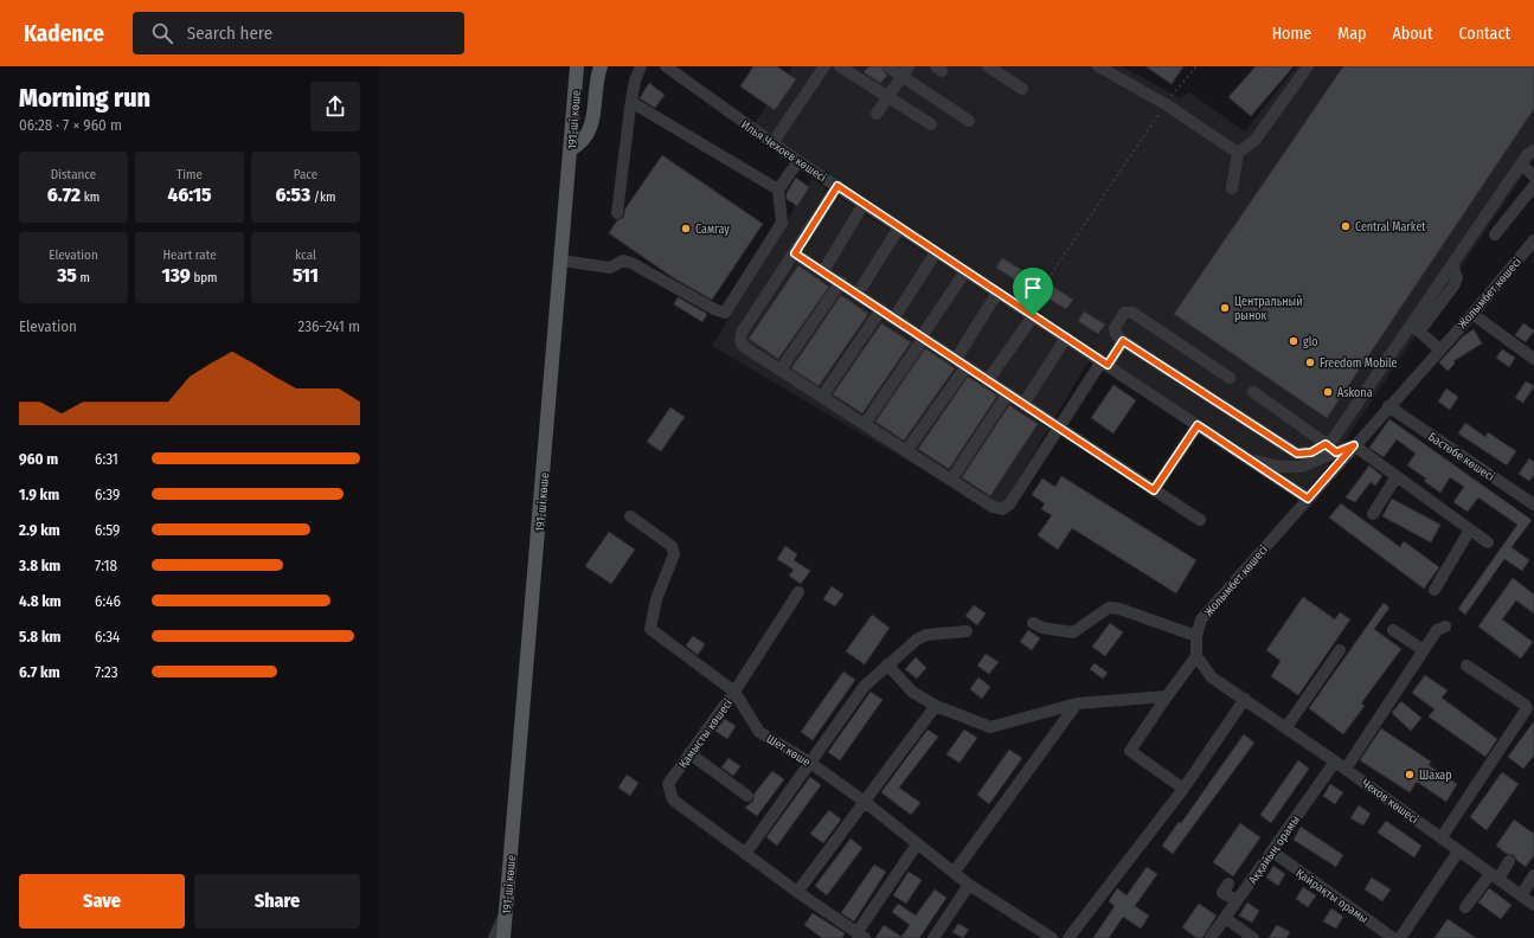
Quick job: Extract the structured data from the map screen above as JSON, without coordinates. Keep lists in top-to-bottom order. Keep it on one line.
{"streets":{"main road":["191-ші көше"],"street":["Илья Чехоев көшесі","Жолымбет көшесі","Бастөбе көшесі","Қамысты көшесі","Шет көше","Чехов көшесі","Аққайың орамы","Қайрақты орамы"]},"crossings":[["Илья Чехоев көшесі","Жолымбет көшесі"],["Жолымбет көшесі","Бастөбе көшесі"],["Қамысты көшесі","Шет көше"],["Чехов көшесі","Аққайың орамы"],["Аққайың орамы","Қайрақты орамы"]],"places":["Central Market","Самгау","Центральный рынок","glo","Freedom Mobile","Askona","Шахар"],"page":{"header":"Kadence","search":"Search here","nav":["Home","Map","About","Contact"],"heading":["Morning run","06:28 · 7 × 960 m"],"stats":[["Distance","6.72 km"],["Time","46:15"],["Pace","6:53 /km"],["Elevation","35 m"],["Heart rate","139 bpm"],["kcal","511"]],"chart":["Elevation","236–241 m"],"list":[{"name":"960 m","note":"6:31"},{"name":"1.9 km","note":"6:39"},{"name":"2.9 km","note":"6:59"},{"name":"3.8 km","note":"7:18"},{"name":"4.8 km","note":"6:46"},{"name":"5.8 km","note":"6:34"},{"name":"6.7 km","note":"7:23"}],"buttons":["Save","Share"]}}
